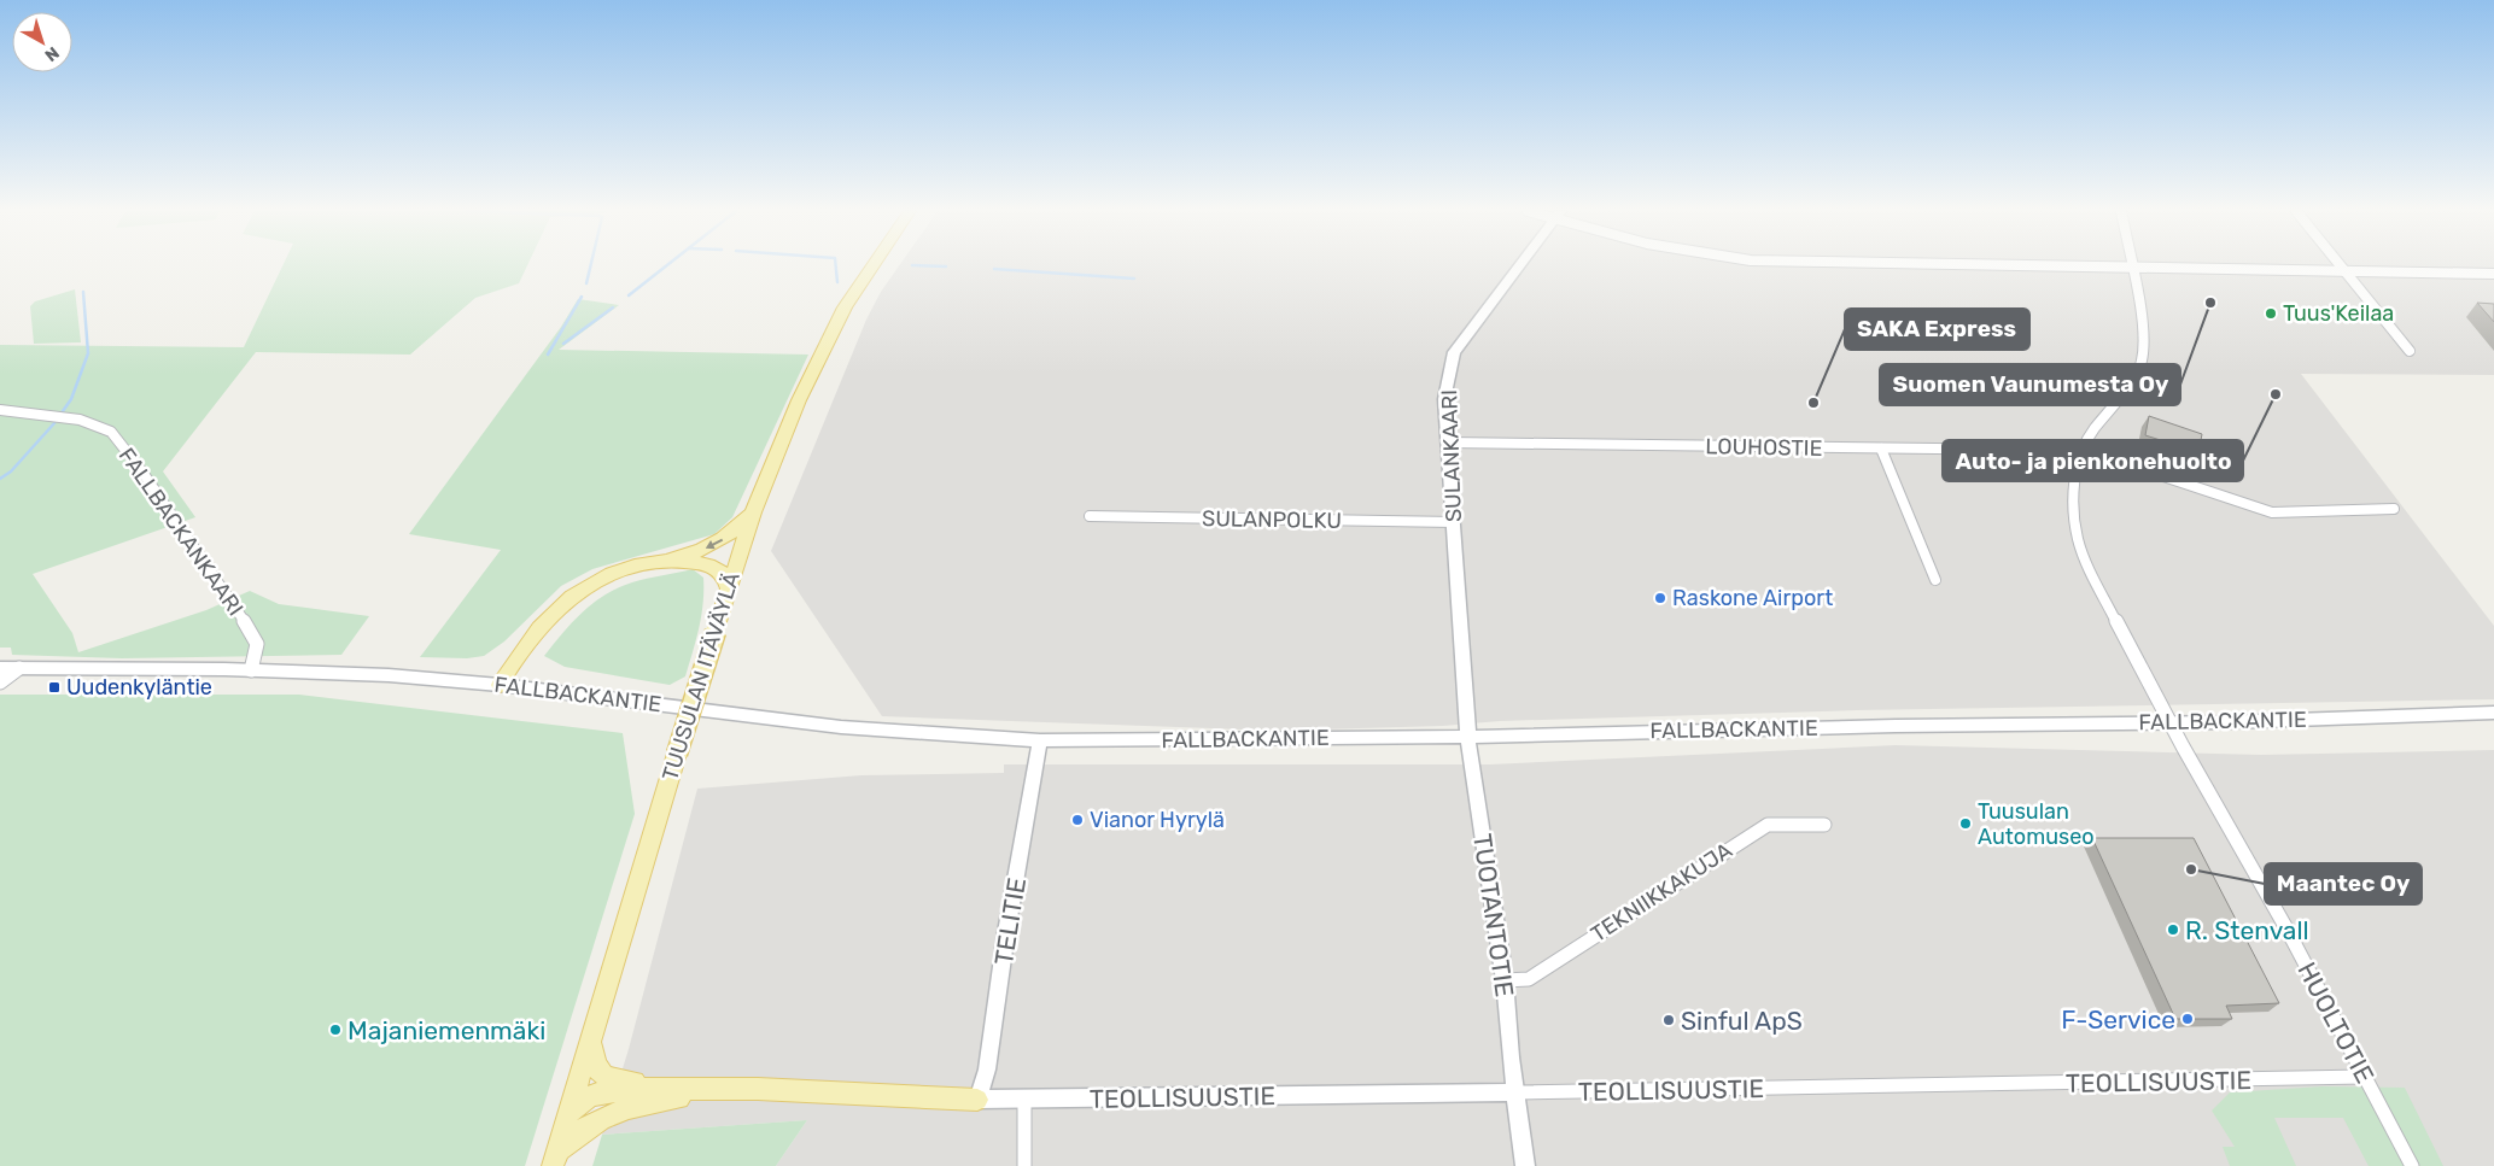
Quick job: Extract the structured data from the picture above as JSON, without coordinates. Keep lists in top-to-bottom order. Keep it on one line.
{"streets":{"main road":["TUUSULAN ITÄVÄYLÄ"],"street":["LOUHOSTIE","SULANKAARI","SULANPOLKU","FALLBACKANKAARI","FALLBACKANTIE","TEKNIIKKAKUJA","TUOTANTOTIE","TELITIE","HUOLTOTIE","TEOLLISUUSTIE"]},"crossings":[["LOUHOSTIE","SULANKAARI"],["LOUHOSTIE","HUOLTOTIE"],["SULANKAARI","SULANPOLKU"],["SULANKAARI","FALLBACKANTIE"],["SULANKAARI","TUOTANTOTIE"],["FALLBACKANKAARI","FALLBACKANTIE"],["FALLBACKANTIE","TUOTANTOTIE"],["FALLBACKANTIE","TELITIE"],["FALLBACKANTIE","HUOLTOTIE"],["TEKNIIKKAKUJA","TUOTANTOTIE"],["TUOTANTOTIE","TEOLLISUUSTIE"],["TELITIE","TEOLLISUUSTIE"],["HUOLTOTIE","TEOLLISUUSTIE"]],"places":{"other":["Suomen Vaunumesta Oy","Tuus'Keilaa","Auto- ja pienkonehuolto","SAKA Express","Raskone Airport","Vianor Hyrylä","Tuusulan Automuseo","Maantec Oy","R. Stenvall","F-Service","Sinful ApS","Majaniemenmäki"],"transit":["Uudenkyläntie"]},"north":"bottom right"}
